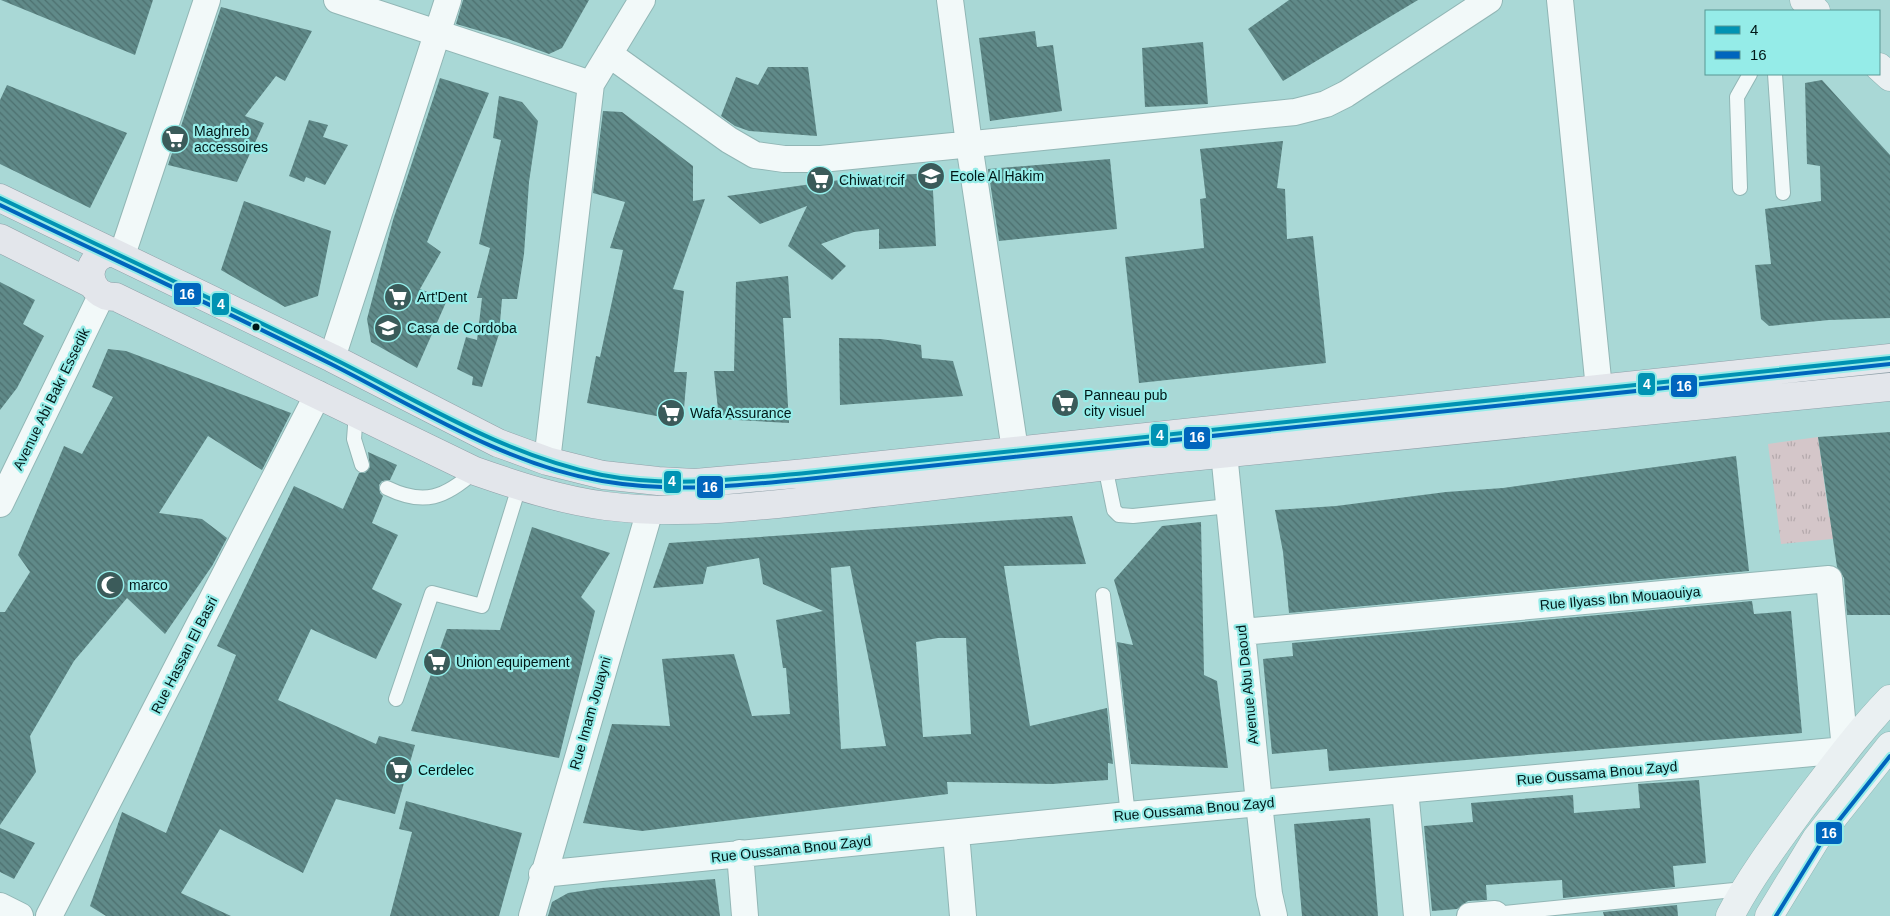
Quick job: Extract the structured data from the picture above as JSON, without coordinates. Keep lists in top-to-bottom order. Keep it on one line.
{"streets":{"street":["Avenue Abi Bakr Essedik","Rue Ilyass Ibn Mouaouiya","Rue Hassan El Basri","Avenue Abu Daoud","Rue Imam Jouayni","Rue Oussama Bnou Zayd"]},"crossings":[["Rue Ilyass Ibn Mouaouiya","Avenue Abu Daoud"],["Rue Ilyass Ibn Mouaouiya","Rue Oussama Bnou Zayd"],["Avenue Abu Daoud","Rue Oussama Bnou Zayd"],["Rue Imam Jouayni","Rue Oussama Bnou Zayd"]],"places":{"supermarket":["Maghreb accessoires","Chiwat rcif","Art'Dent","Panneau pub city visuel","Wafa Assurance","Union equipement","Cerdelec"],"school or university":["Ecole Al Hakim","Casa de Cordoba"],"mosque":["marco"]},"lines":["transit line 4","transit line 16"],"legend":["4","16"]}
